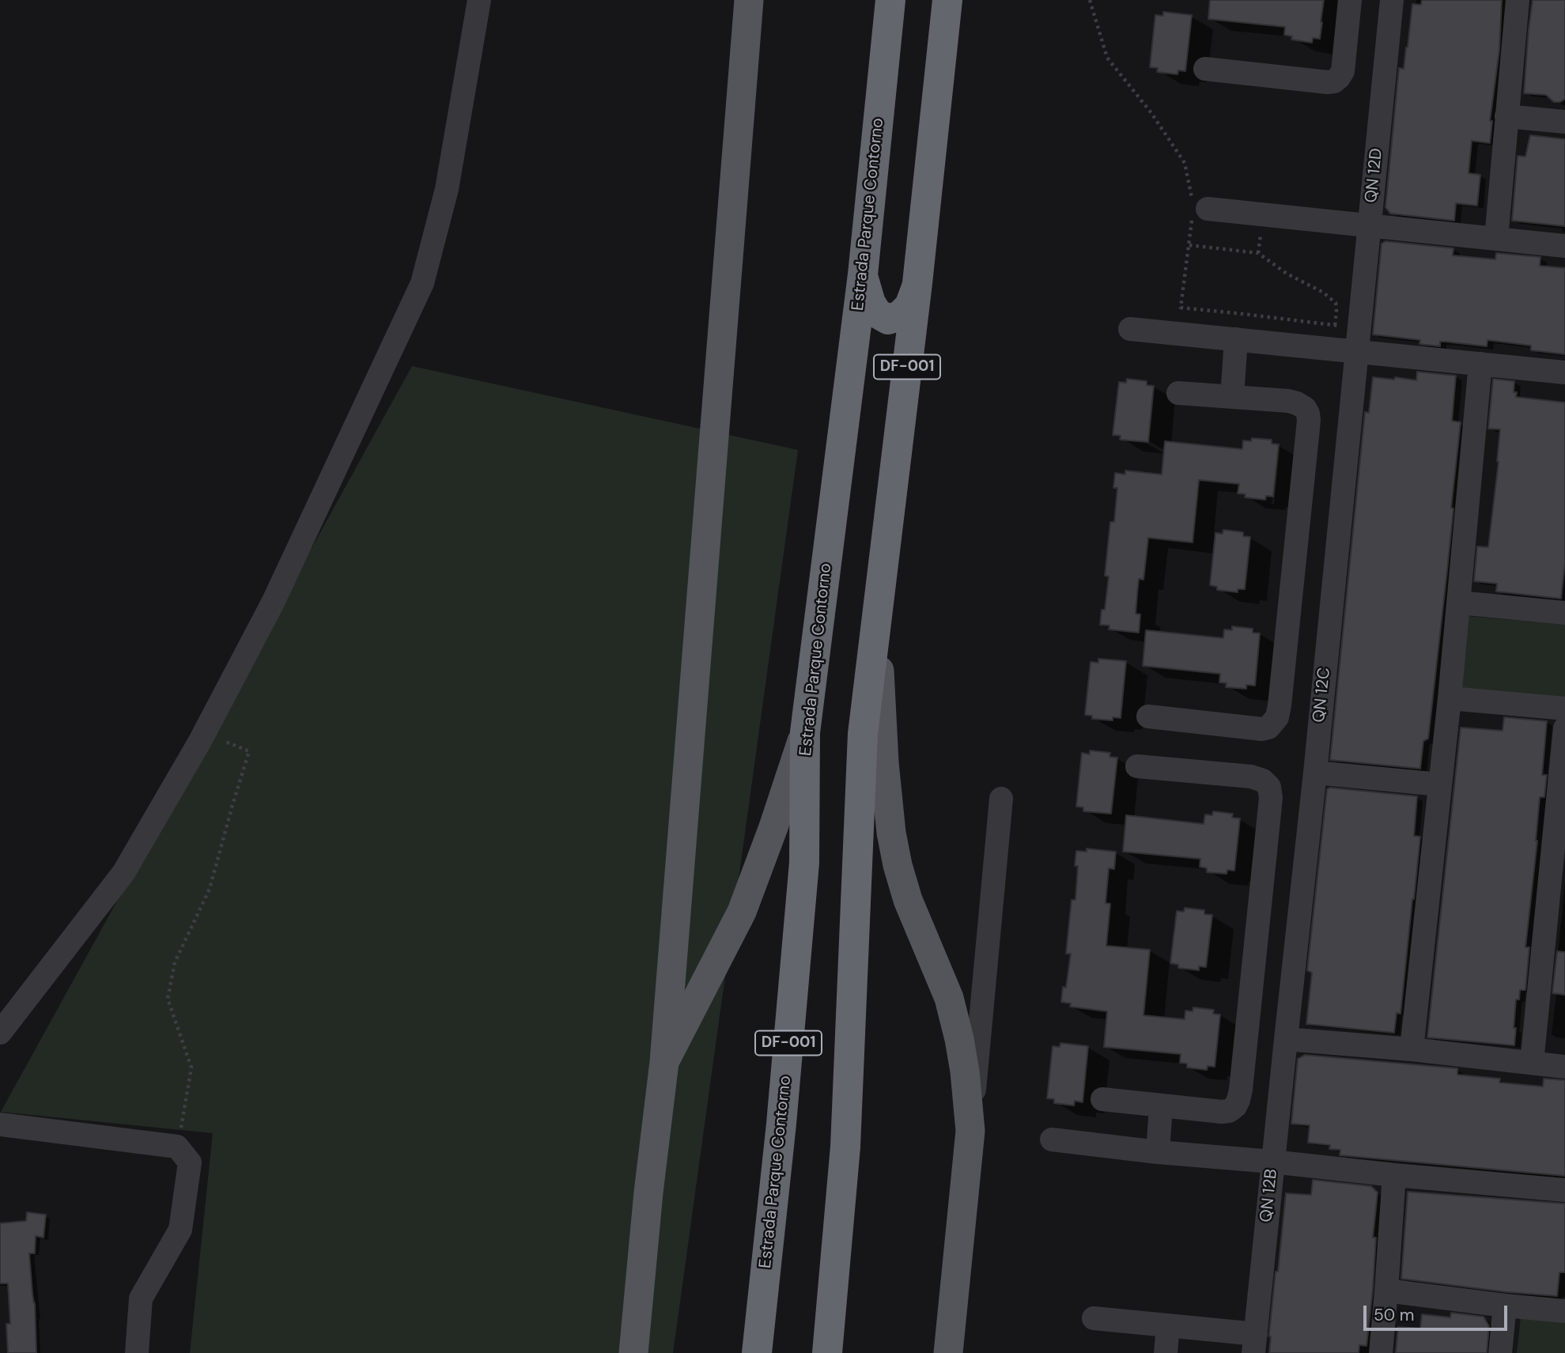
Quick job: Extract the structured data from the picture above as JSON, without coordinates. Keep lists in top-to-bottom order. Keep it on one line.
{"streets":{"highway":["Estrada Parque Contorno","DF-001"],"street":["QN 12D","QN 12C","QN 12B"]},"crossings":[["QN 12D","QN 12C"],["QN 12C","QN 12B"]],"scale_bar":"50 m"}
